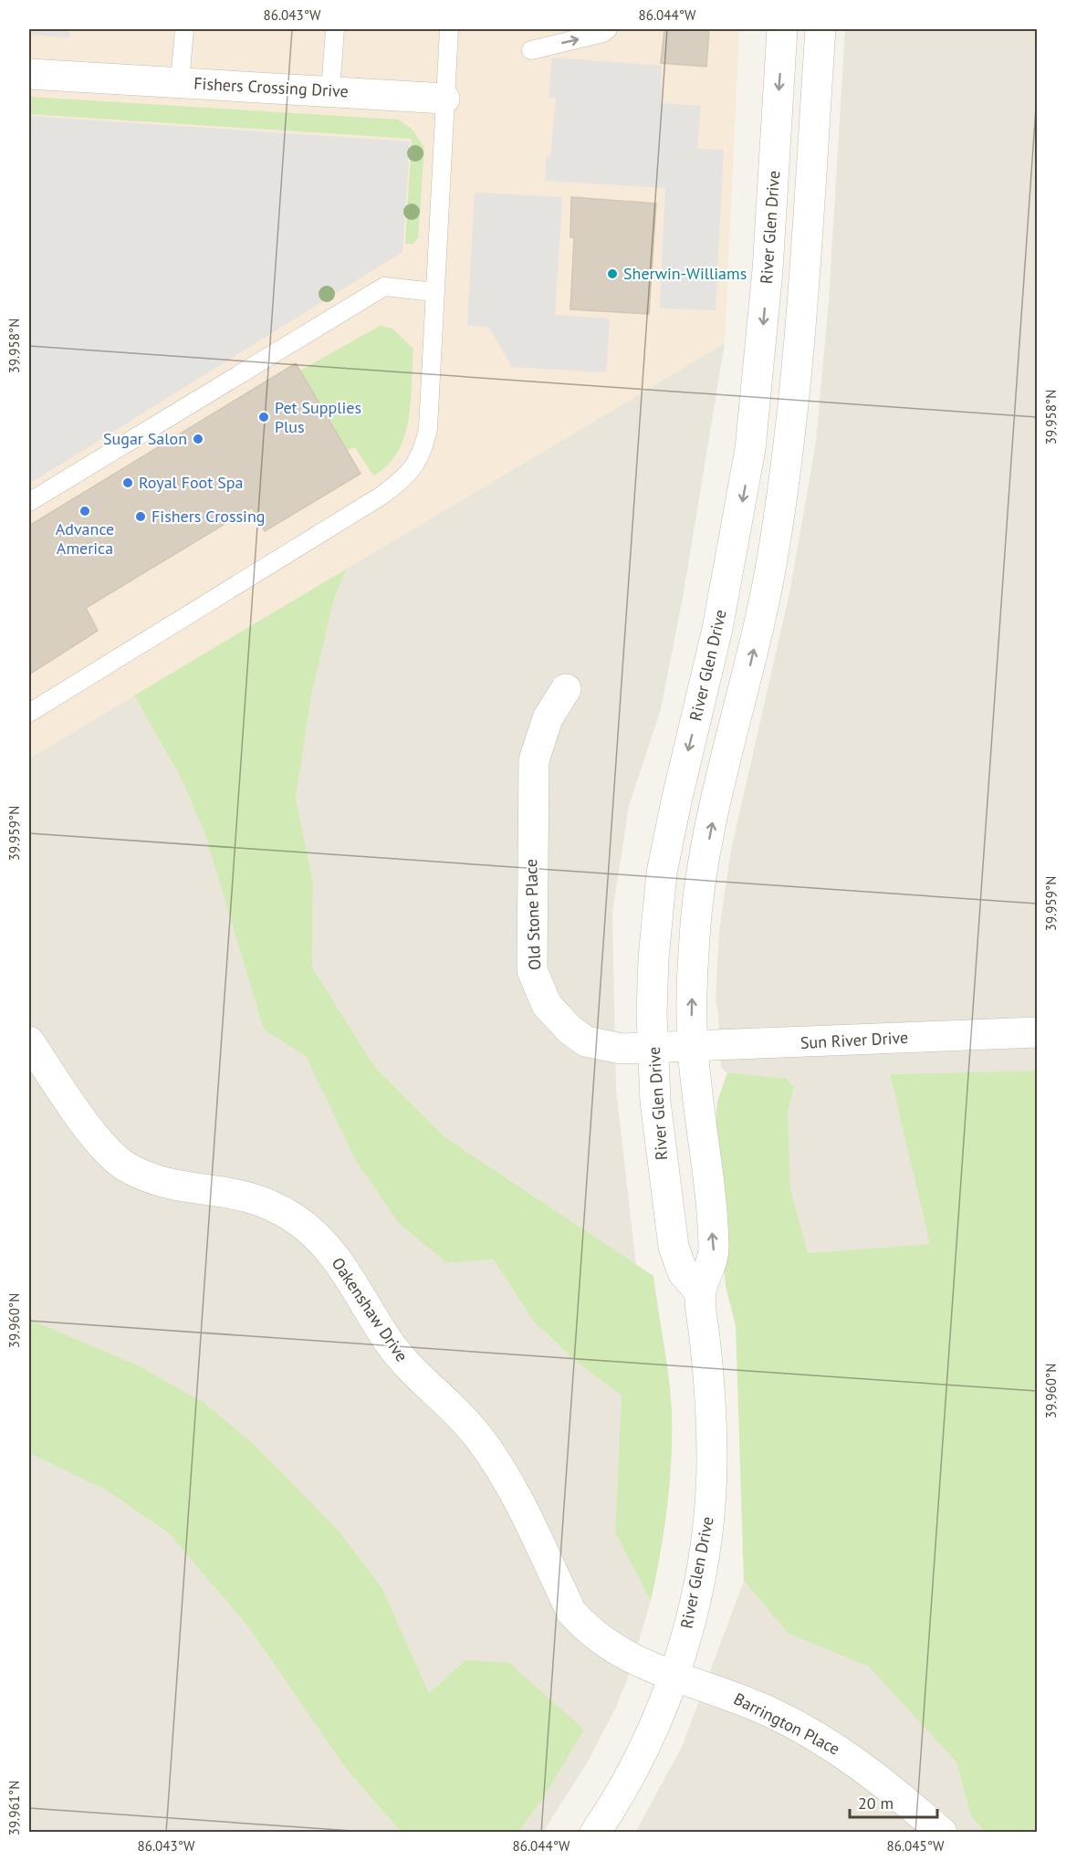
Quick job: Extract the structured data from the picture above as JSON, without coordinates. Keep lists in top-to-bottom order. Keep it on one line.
{"streets":{"street":["Fishers Crossing Drive","River Glen Drive","Old Stone Place","Sun River Drive","Oakenshaw Drive","Barrington Place"]},"crossings":[["River Glen Drive","Old Stone Place"],["River Glen Drive","Sun River Drive"],["River Glen Drive","Oakenshaw Drive"],["River Glen Drive","Barrington Place"],["Old Stone Place","Sun River Drive"],["Oakenshaw Drive","Barrington Place"]],"places":["Sherwin-Williams","Pet Supplies Plus","Sugar Salon","Royal Foot Spa","Advance America","Fishers Crossing"],"scale_bar":"20 m","coordinates":["86.043°W","86.044°W","39.958°N","39.959°N","39.960°N","39.961°N","86.045°W"]}
